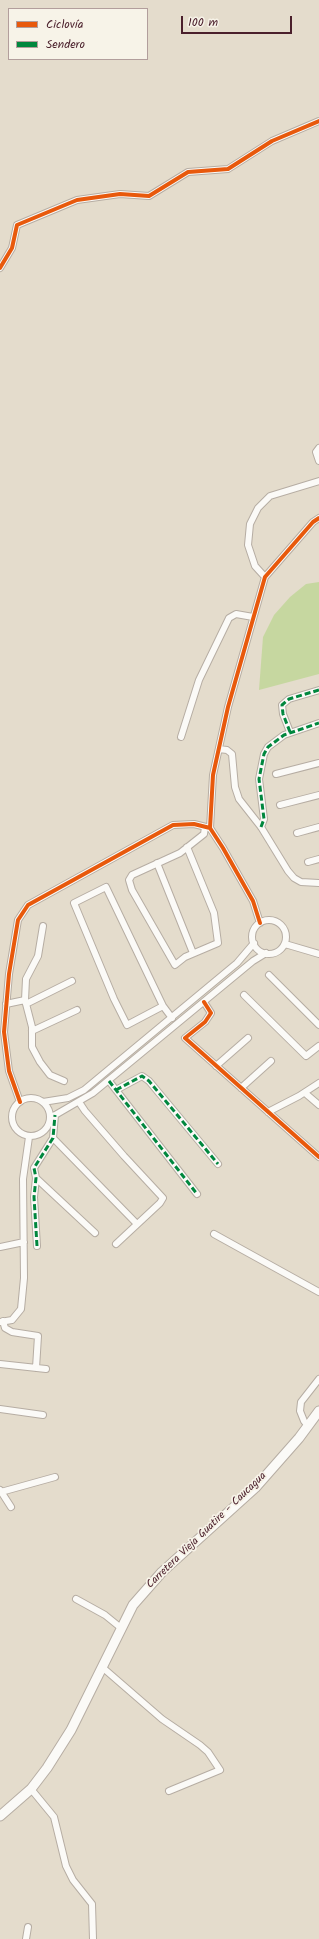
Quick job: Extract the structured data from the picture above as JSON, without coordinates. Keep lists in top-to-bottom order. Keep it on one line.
{"streets":{"main road":["Carretera Vieja Guatire - Caucagua"]},"legend":["Ciclovía","Sendero"],"scale_bar":"100 m"}
